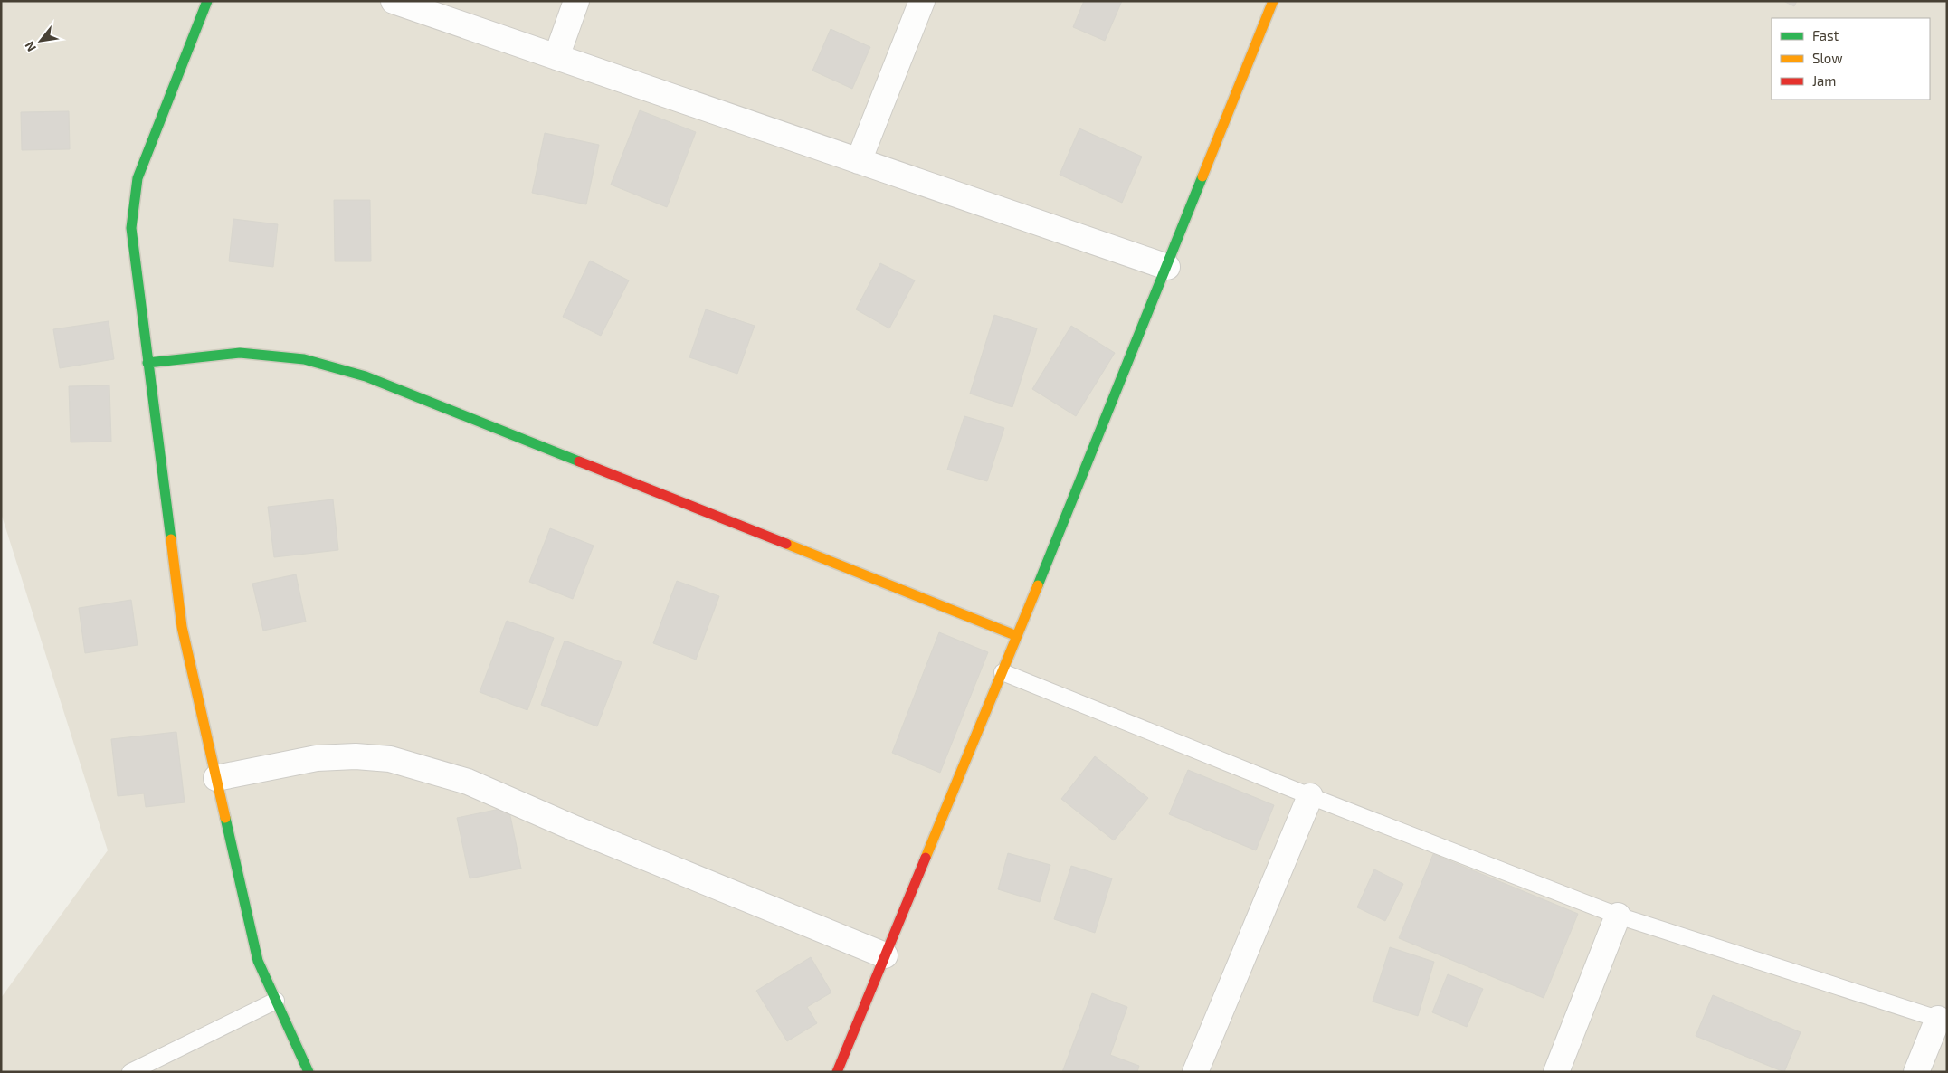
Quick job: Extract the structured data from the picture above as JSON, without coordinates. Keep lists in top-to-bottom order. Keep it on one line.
{"legend":["Fast","Slow","Jam"],"north":"bottom left"}
